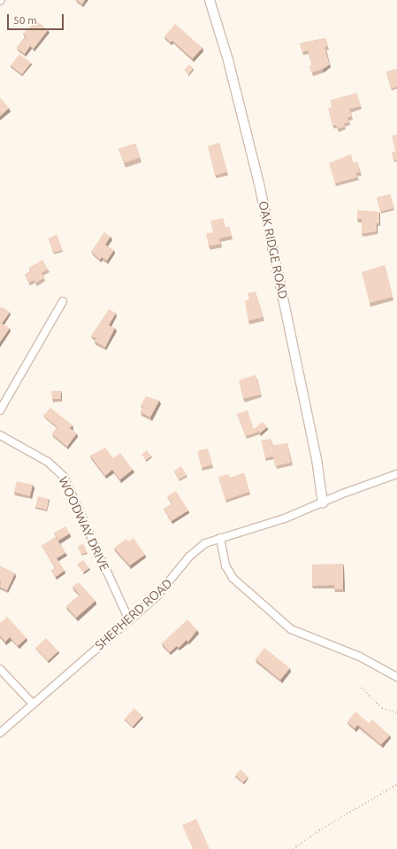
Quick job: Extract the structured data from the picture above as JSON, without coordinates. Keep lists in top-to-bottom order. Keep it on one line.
{"streets":{"street":["OAK RIDGE ROAD","WOODWAY DRIVE","SHEPHERD ROAD"]},"crossings":[["OAK RIDGE ROAD","SHEPHERD ROAD"],["WOODWAY DRIVE","SHEPHERD ROAD"]],"scale_bar":"50 m"}
